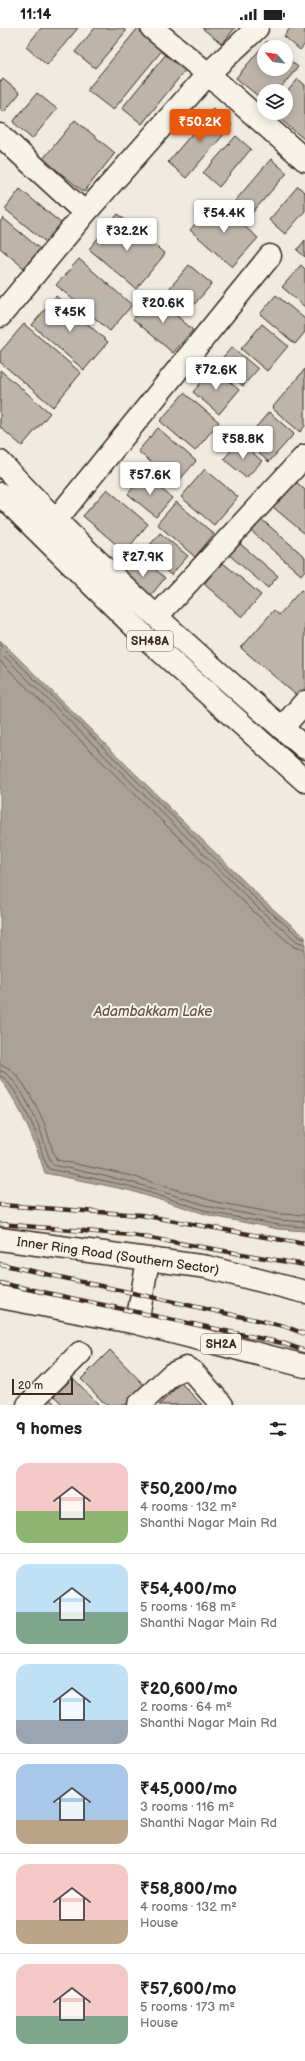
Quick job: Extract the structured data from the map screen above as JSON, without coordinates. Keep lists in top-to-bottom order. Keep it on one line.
{"streets":{"main road":["SH48A","Inner Ring Road (Southern Sector)","SH2A"]},"water":["Adambakkam Lake"],"scale_bar":"20 m","north":"top left","page":{"status":"11:14","price":["₹50.2K","₹54.4K","₹32.2K","₹20.6K","₹45K","₹72.6K","₹58.8K","₹57.6K","₹27.9K"],"scale":"20 m","heading":"9 homes","list":[{"name":"₹50,200/mo","note":"4 rooms · 132 m² · Shanthi Nagar Main Rd"},{"name":"₹54,400/mo","note":"5 rooms · 168 m² · Shanthi Nagar Main Rd"},{"name":"₹20,600/mo","note":"2 rooms · 64 m² · Shanthi Nagar Main Rd"},{"name":"₹45,000/mo","note":"3 rooms · 116 m² · Shanthi Nagar Main Rd"},{"name":"₹58,800/mo","note":"4 rooms · 132 m² · House"},{"name":"₹57,600/mo","note":"5 rooms · 173 m² · House"}]}}
